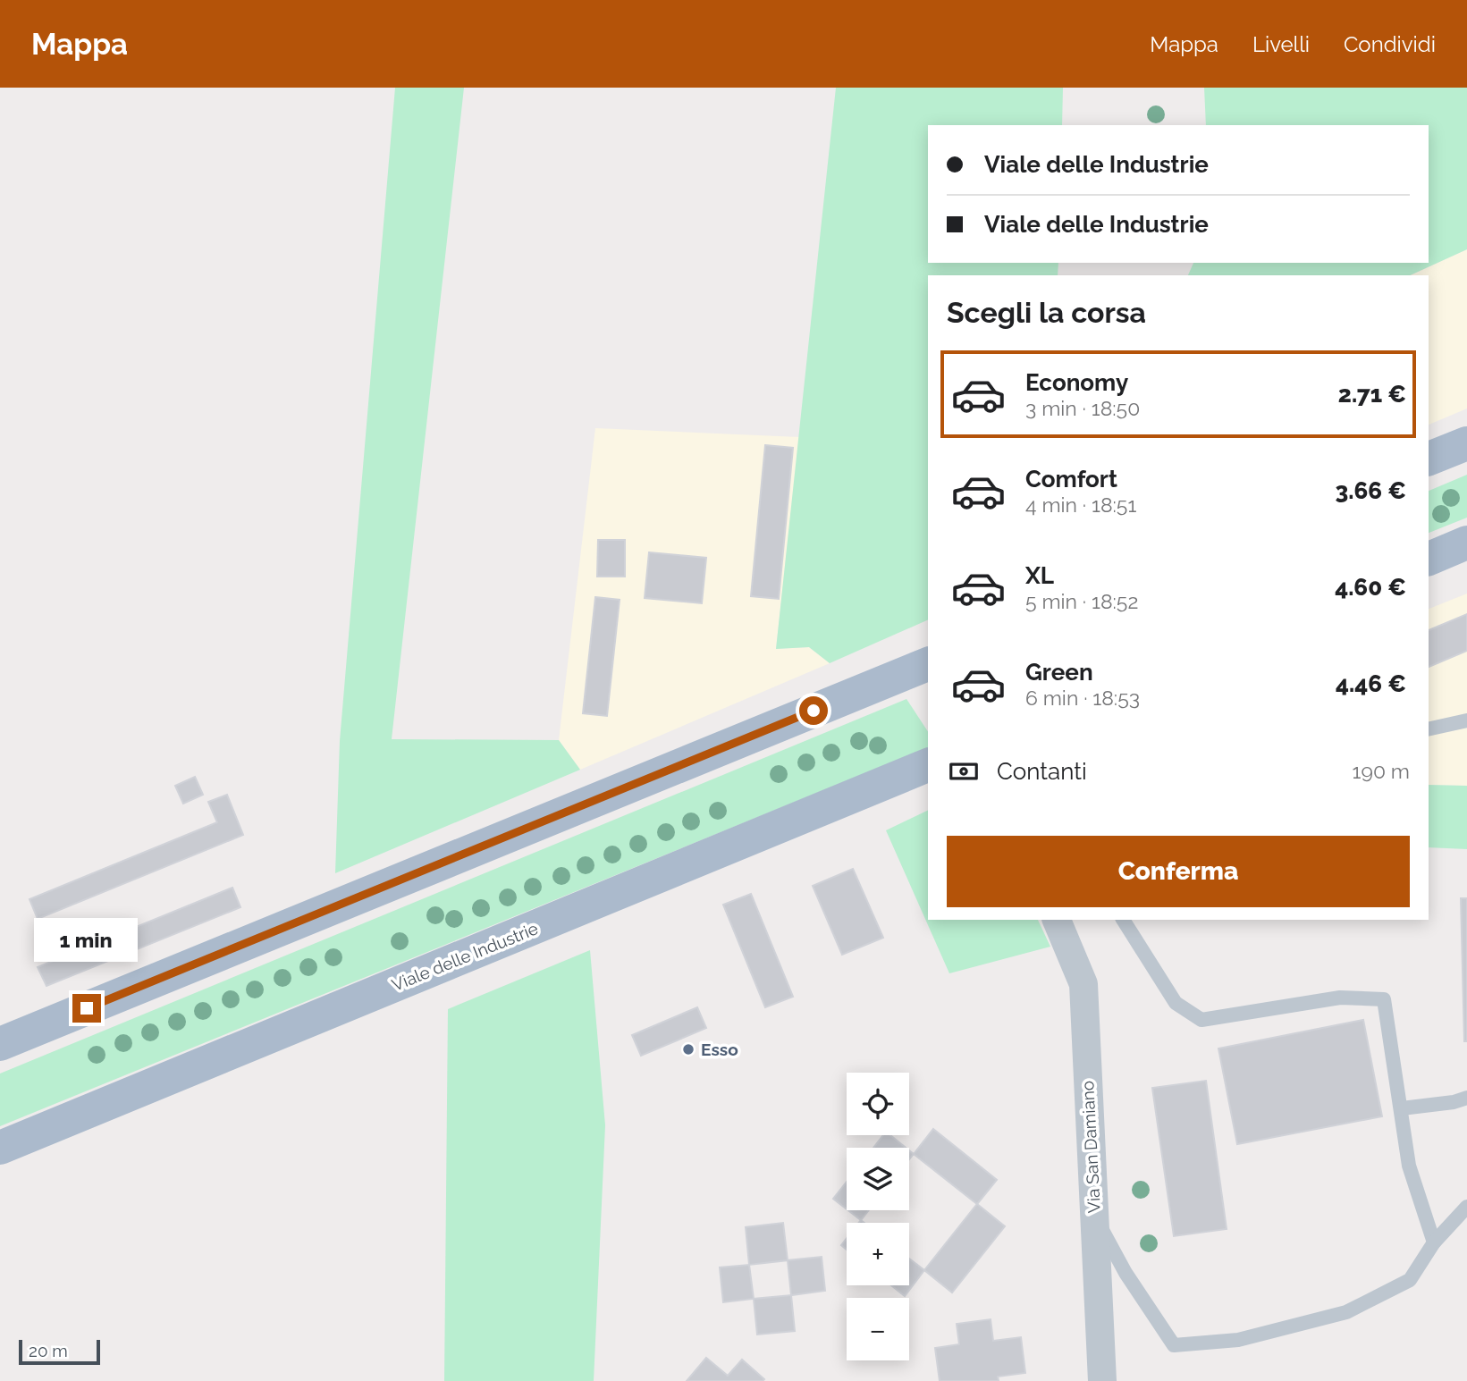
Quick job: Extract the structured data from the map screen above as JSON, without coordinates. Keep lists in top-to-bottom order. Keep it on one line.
{"streets":{"main road":["Viale delle Industrie"],"street":["Via San Damiano"]},"places":["Esso"],"scale_bar":"20 m","page":{"header":"Mappa","nav":["Mappa","Livelli","Condividi"],"banner":["Viale delle Industrie","Viale delle Industrie"],"heading":"Scegli la corsa","list":[{"name":"Economy","note":"3 min · 18:50","value":"2.71 €"},{"name":"Comfort","note":"4 min · 18:51","value":"3.66 €"},{"name":"XL","note":"5 min · 18:52","value":"4.60 €"},{"name":"Green","note":"6 min · 18:53","value":"4.46 €"}],"pay":["Contanti","190 m"],"buttons":"Conferma","bubble":"1 min","map_buttons":["+","−"],"scale":"20 m"}}
